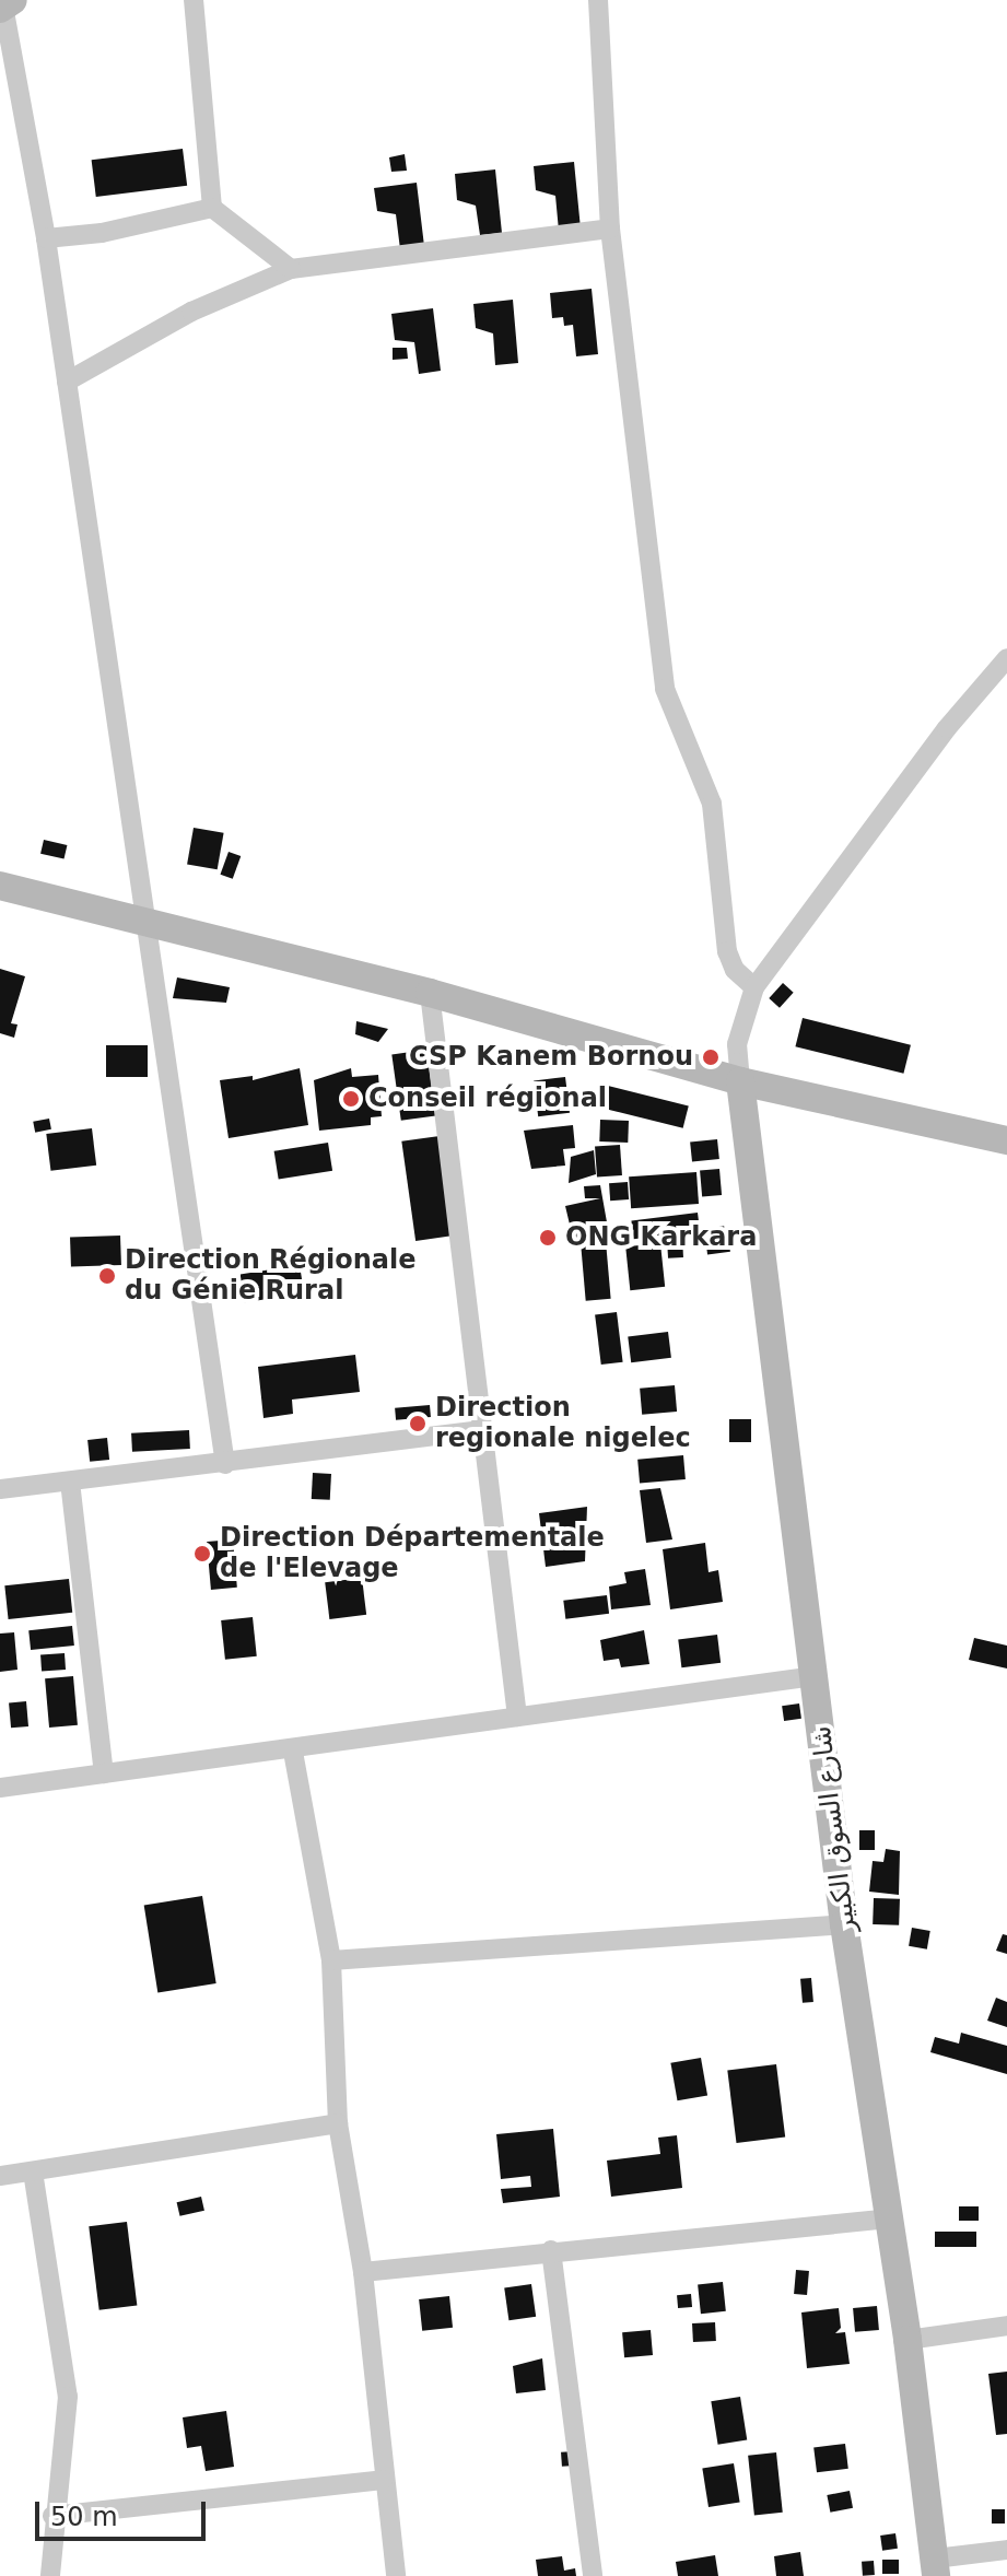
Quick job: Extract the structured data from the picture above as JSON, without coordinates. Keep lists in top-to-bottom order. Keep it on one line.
{"streets":{"street":["شارع السوق الكبير"]},"places":["CSP Kanem Bornou","Conseil régional","ONG Karkara","Direction Régionale du Génie Rural","Direction regionale nigelec","Direction Départementale de l'Elevage"],"scale_bar":"50 m"}
